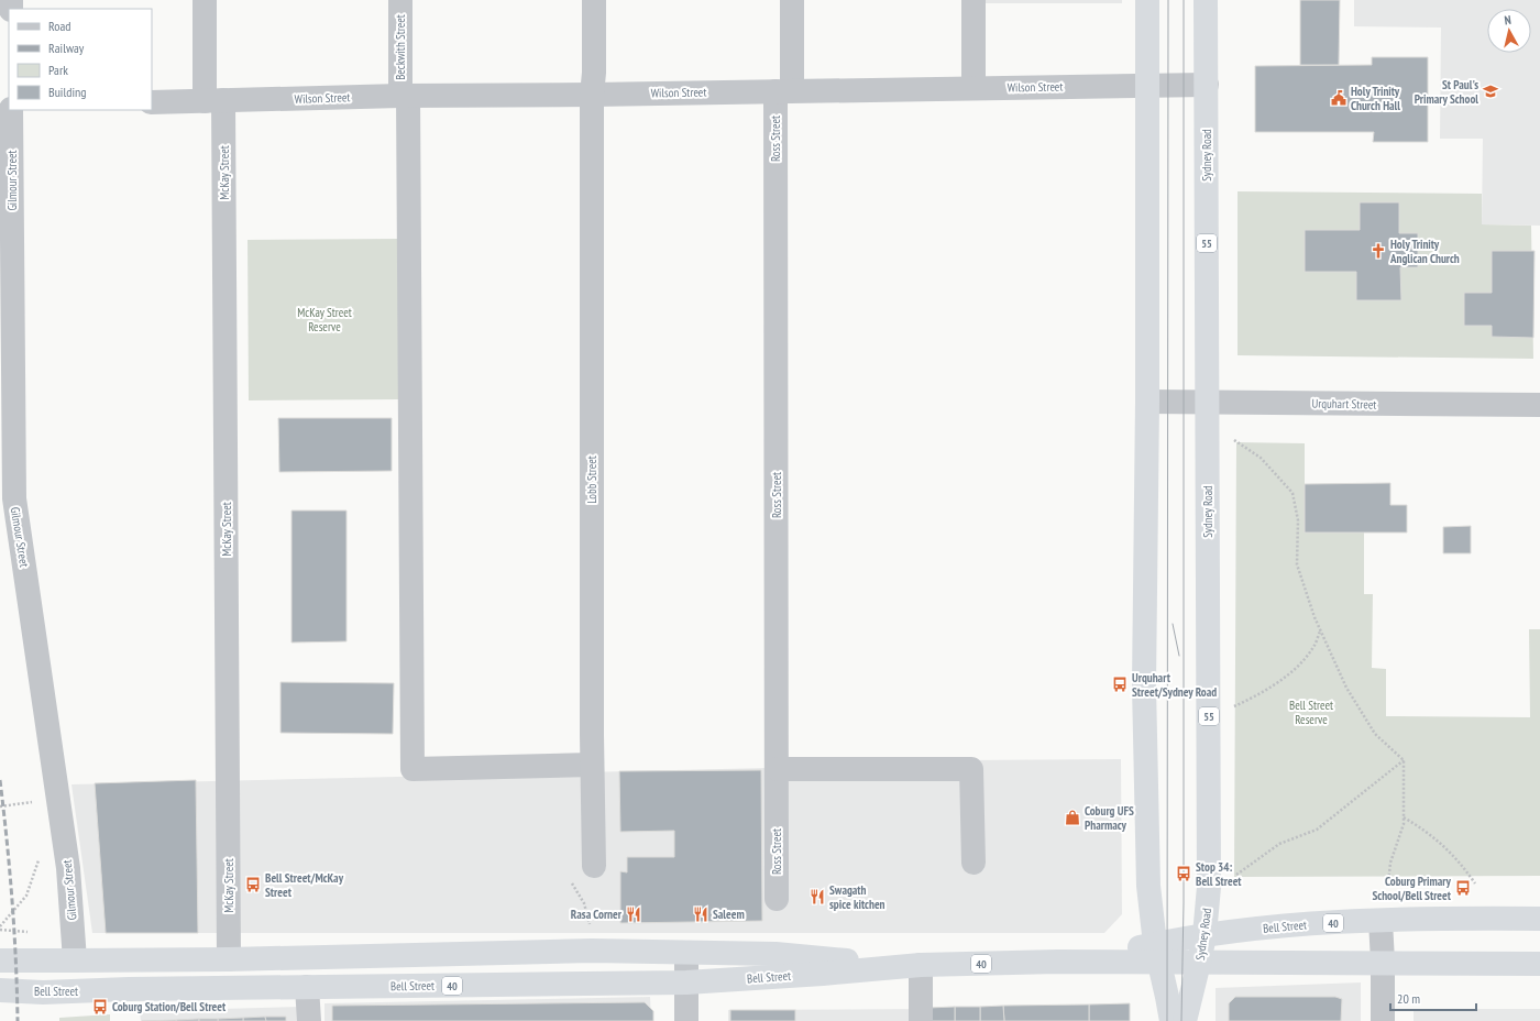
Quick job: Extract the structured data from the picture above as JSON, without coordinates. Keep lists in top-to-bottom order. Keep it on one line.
{"streets":{"highway":["Sydney Road","55","40","Bell Street"],"street":["Beckwith Street","Wilson Street","Ross Street","McKay Street","Gilmour Street","Urquhart Street","Lobb Street"]},"crossings":[["Beckwith Street","Wilson Street"],["Beckwith Street","Lobb Street"],["Wilson Street","Ross Street"],["Wilson Street","Sydney Road"],["Wilson Street","McKay Street"],["Wilson Street","Lobb Street"],["Sydney Road","Urquhart Street"],["Sydney Road","Bell Street"],["McKay Street","Bell Street"],["Gilmour Street","Bell Street"]],"parks":["McKay Street Reserve","Bell Street Reserve"],"places":{"school or university":["St Paul's Primary School"],"public building":["Holy Trinity Church Hall"],"church":["Holy Trinity Anglican Church"],"bus stop":["Urquhart Street/Sydney Road","Stop 34: Bell Street","Bell Street/McKay Street","Coburg Primary School/Bell Street","Coburg Station/Bell Street"],"shop":["Coburg UFS Pharmacy"],"restaurant":["Swagath spice kitchen","Rasa Corner","Saleem"]},"legend":["Road","Railway","Park","Building"],"scale_bar":"20 m","north":"top"}
